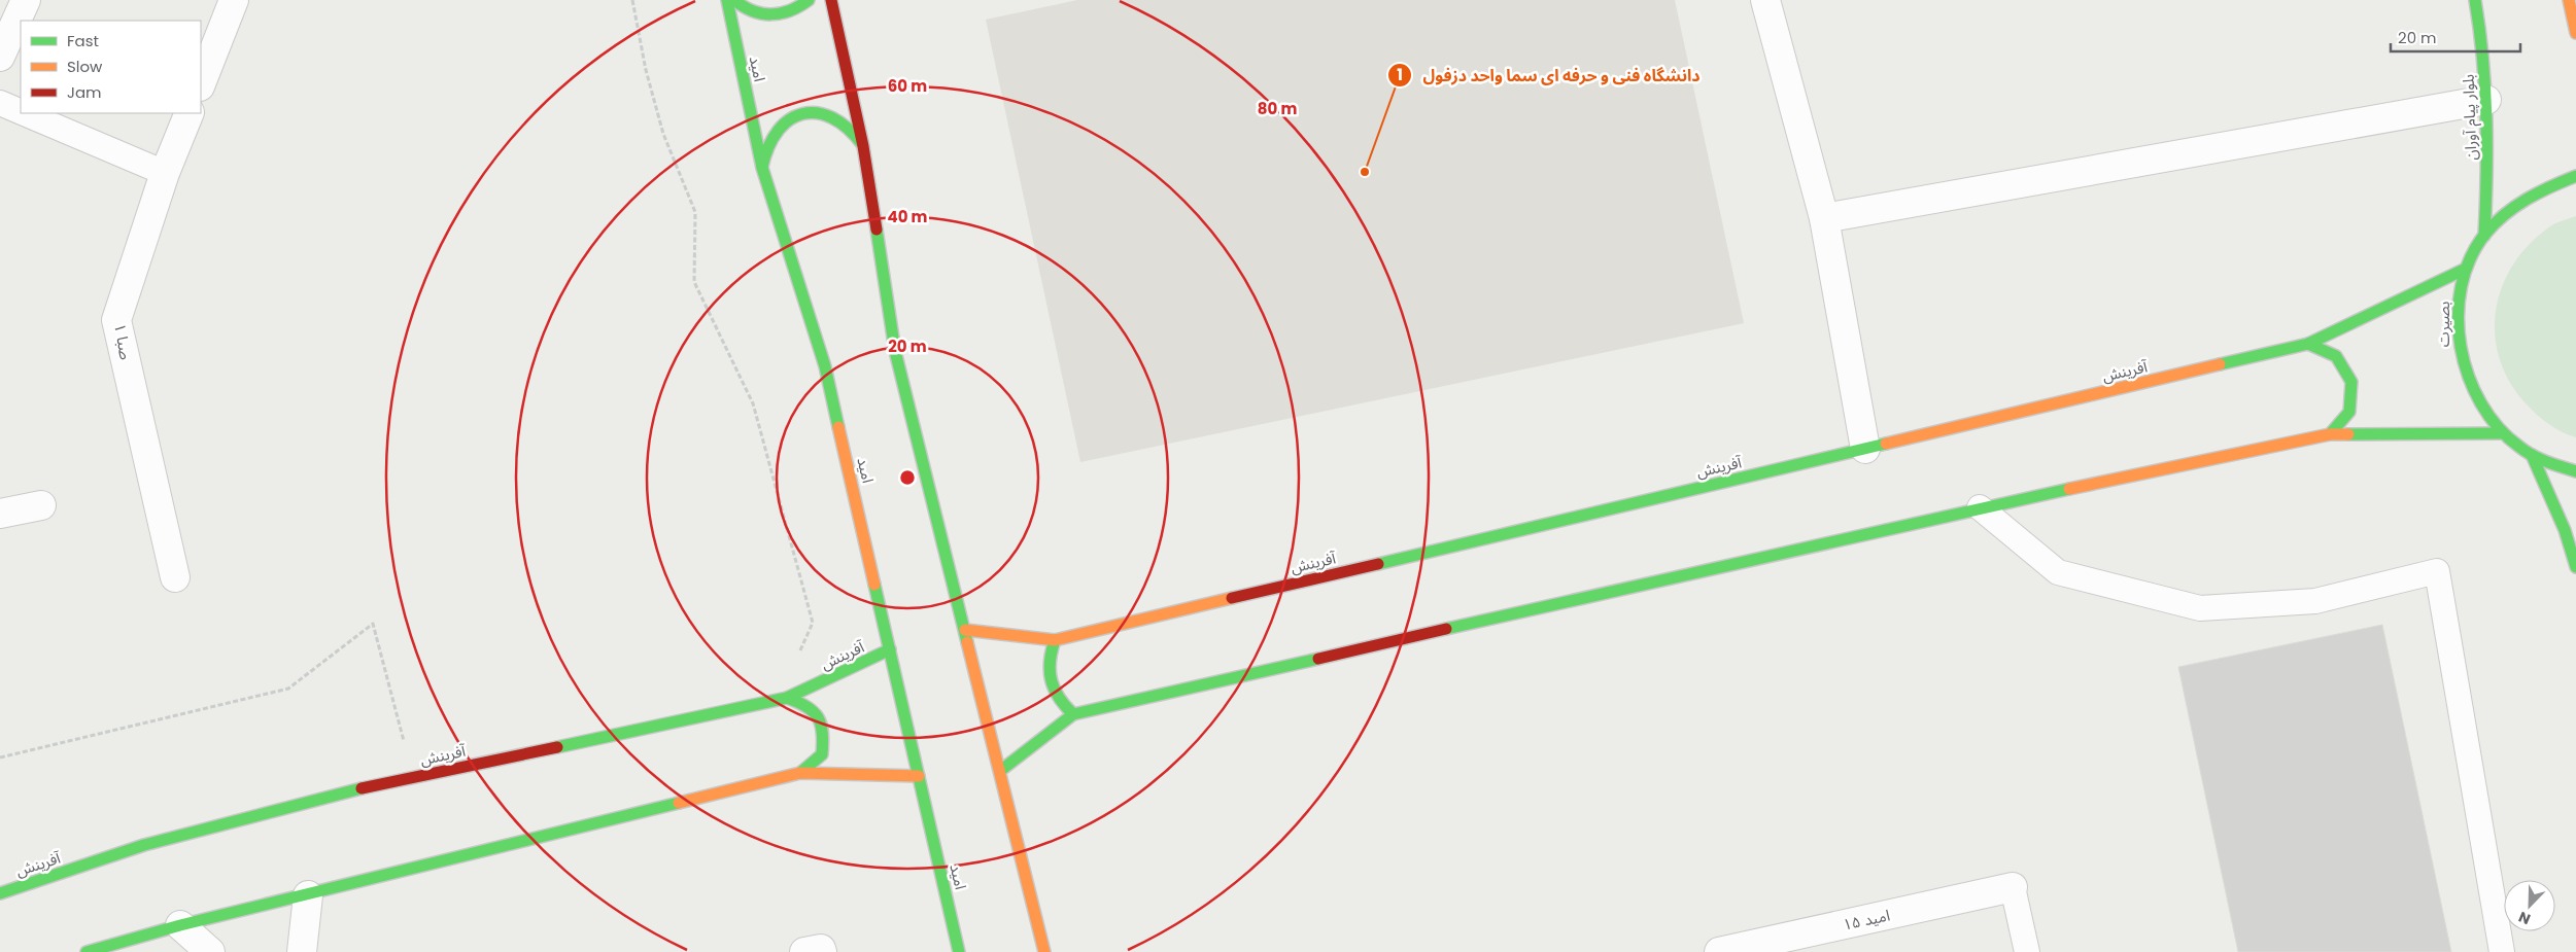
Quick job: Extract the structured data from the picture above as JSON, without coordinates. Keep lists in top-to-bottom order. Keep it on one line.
{"streets":{"main road":["امید","بلوار پیام آوران","بصیرت","آفرینش"],"street":["صبا ۱","امید ۱۵"]},"crossings":[["امید","آفرینش"],["بلوار پیام آوران","بصیرت"],["بصیرت","آفرینش"]],"places":["دانشگاه فنی و حرفه ای سما واحد دزفول"],"legend":["Fast","Slow","Jam"],"scale_bar":"20 m","north":"bottom left","rings":["60 m","80 m","40 m","20 m"]}
